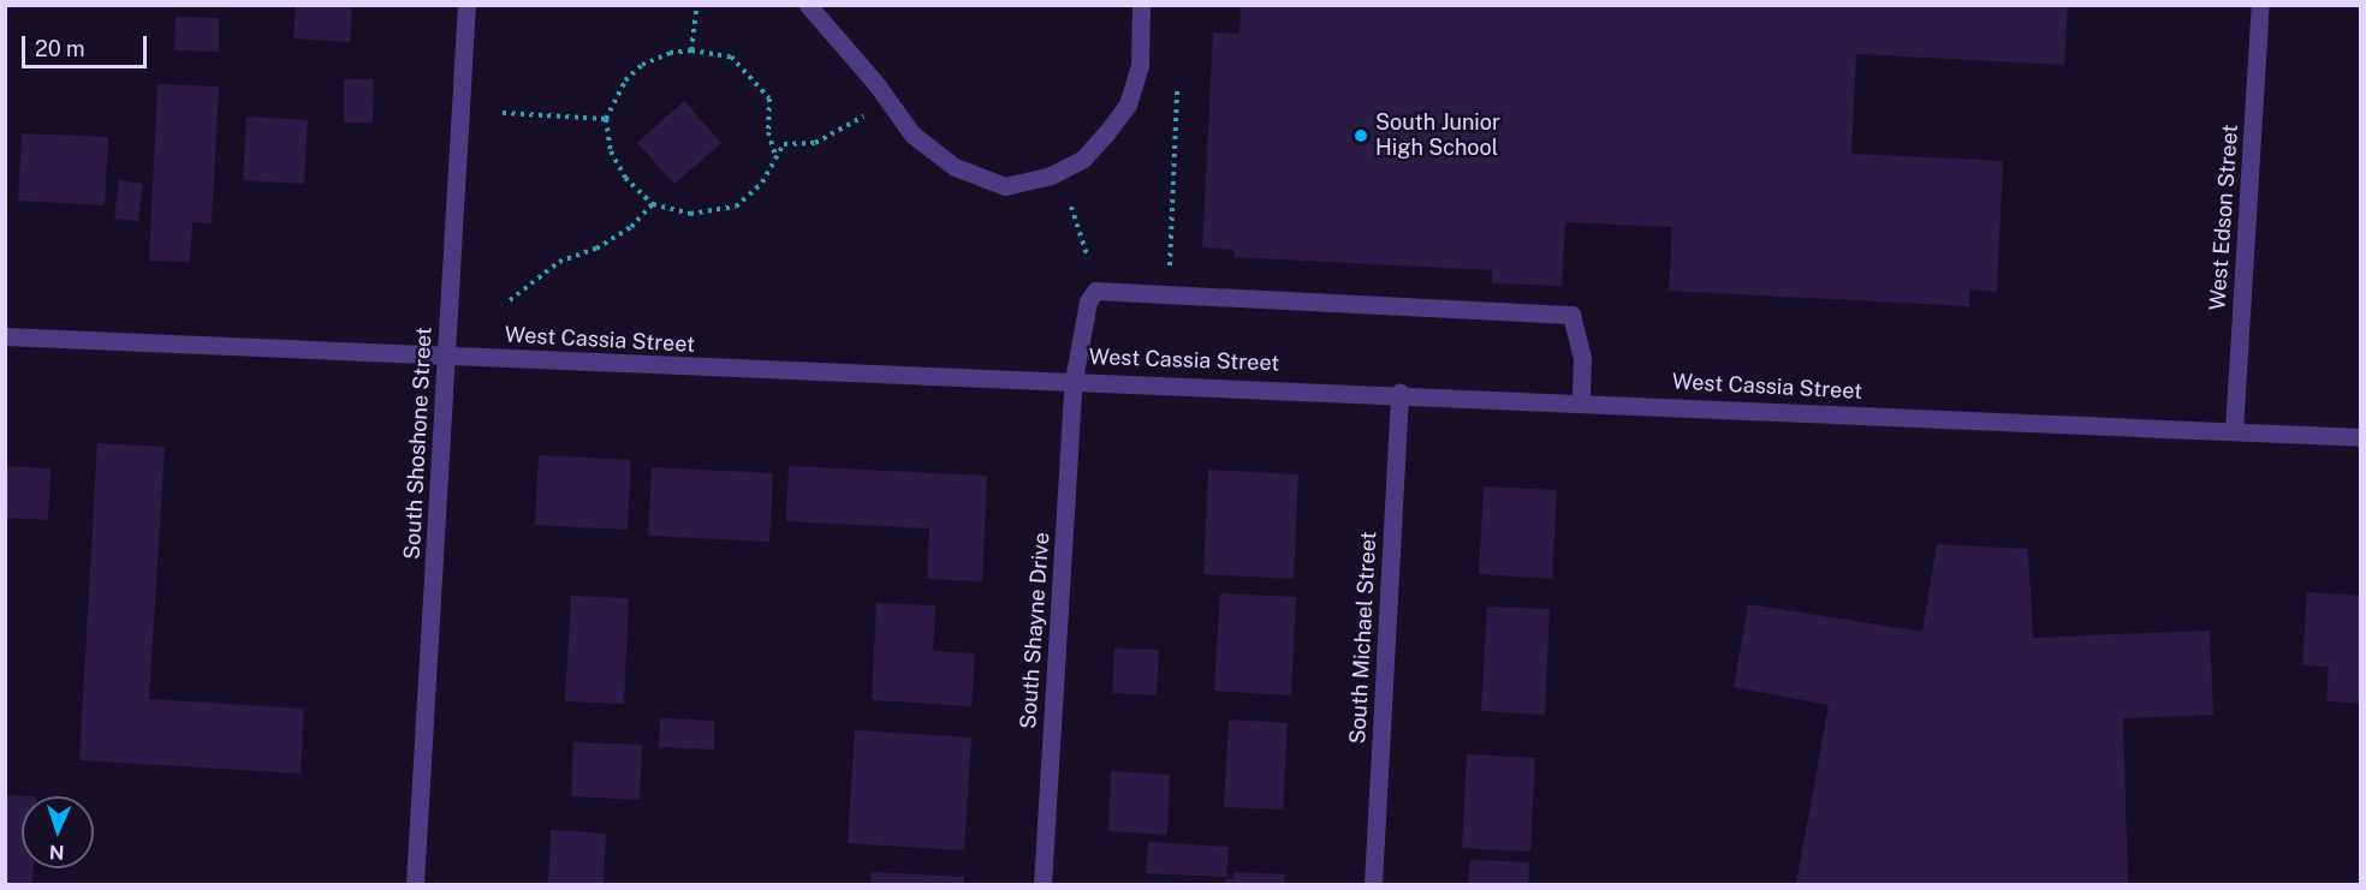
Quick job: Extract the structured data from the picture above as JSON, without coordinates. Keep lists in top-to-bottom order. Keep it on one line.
{"streets":{"street":["West Edson Street","West Cassia Street","South Shoshone Street","South Shayne Drive","South Michael Street"]},"crossings":[["West Edson Street","West Cassia Street"],["West Cassia Street","South Shoshone Street"],["West Cassia Street","South Shayne Drive"],["West Cassia Street","South Michael Street"]],"places":["South Junior High School"],"scale_bar":"20 m","north":"bottom"}
